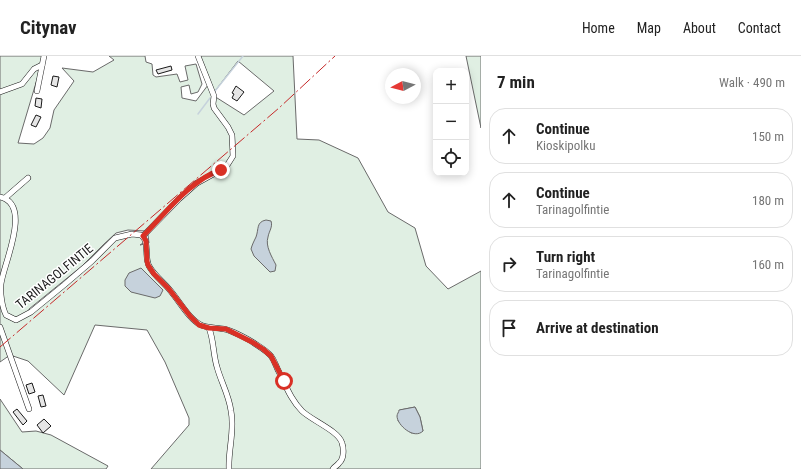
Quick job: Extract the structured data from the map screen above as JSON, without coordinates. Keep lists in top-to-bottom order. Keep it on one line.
{"streets":{"street":["TARINAGOLFINTIE"]},"north":"left","page":{"header":"Citynav","nav":["Home","Map","About","Contact"],"heading":["7 min","Walk · 490 m"],"map_buttons":["+","−"],"list":[["Continue","Kioskipolku","150 m"],["Continue","Tarinagolfintie","180 m"],["Turn right","Tarinagolfintie","160 m"],"Arrive at destination"]}}
